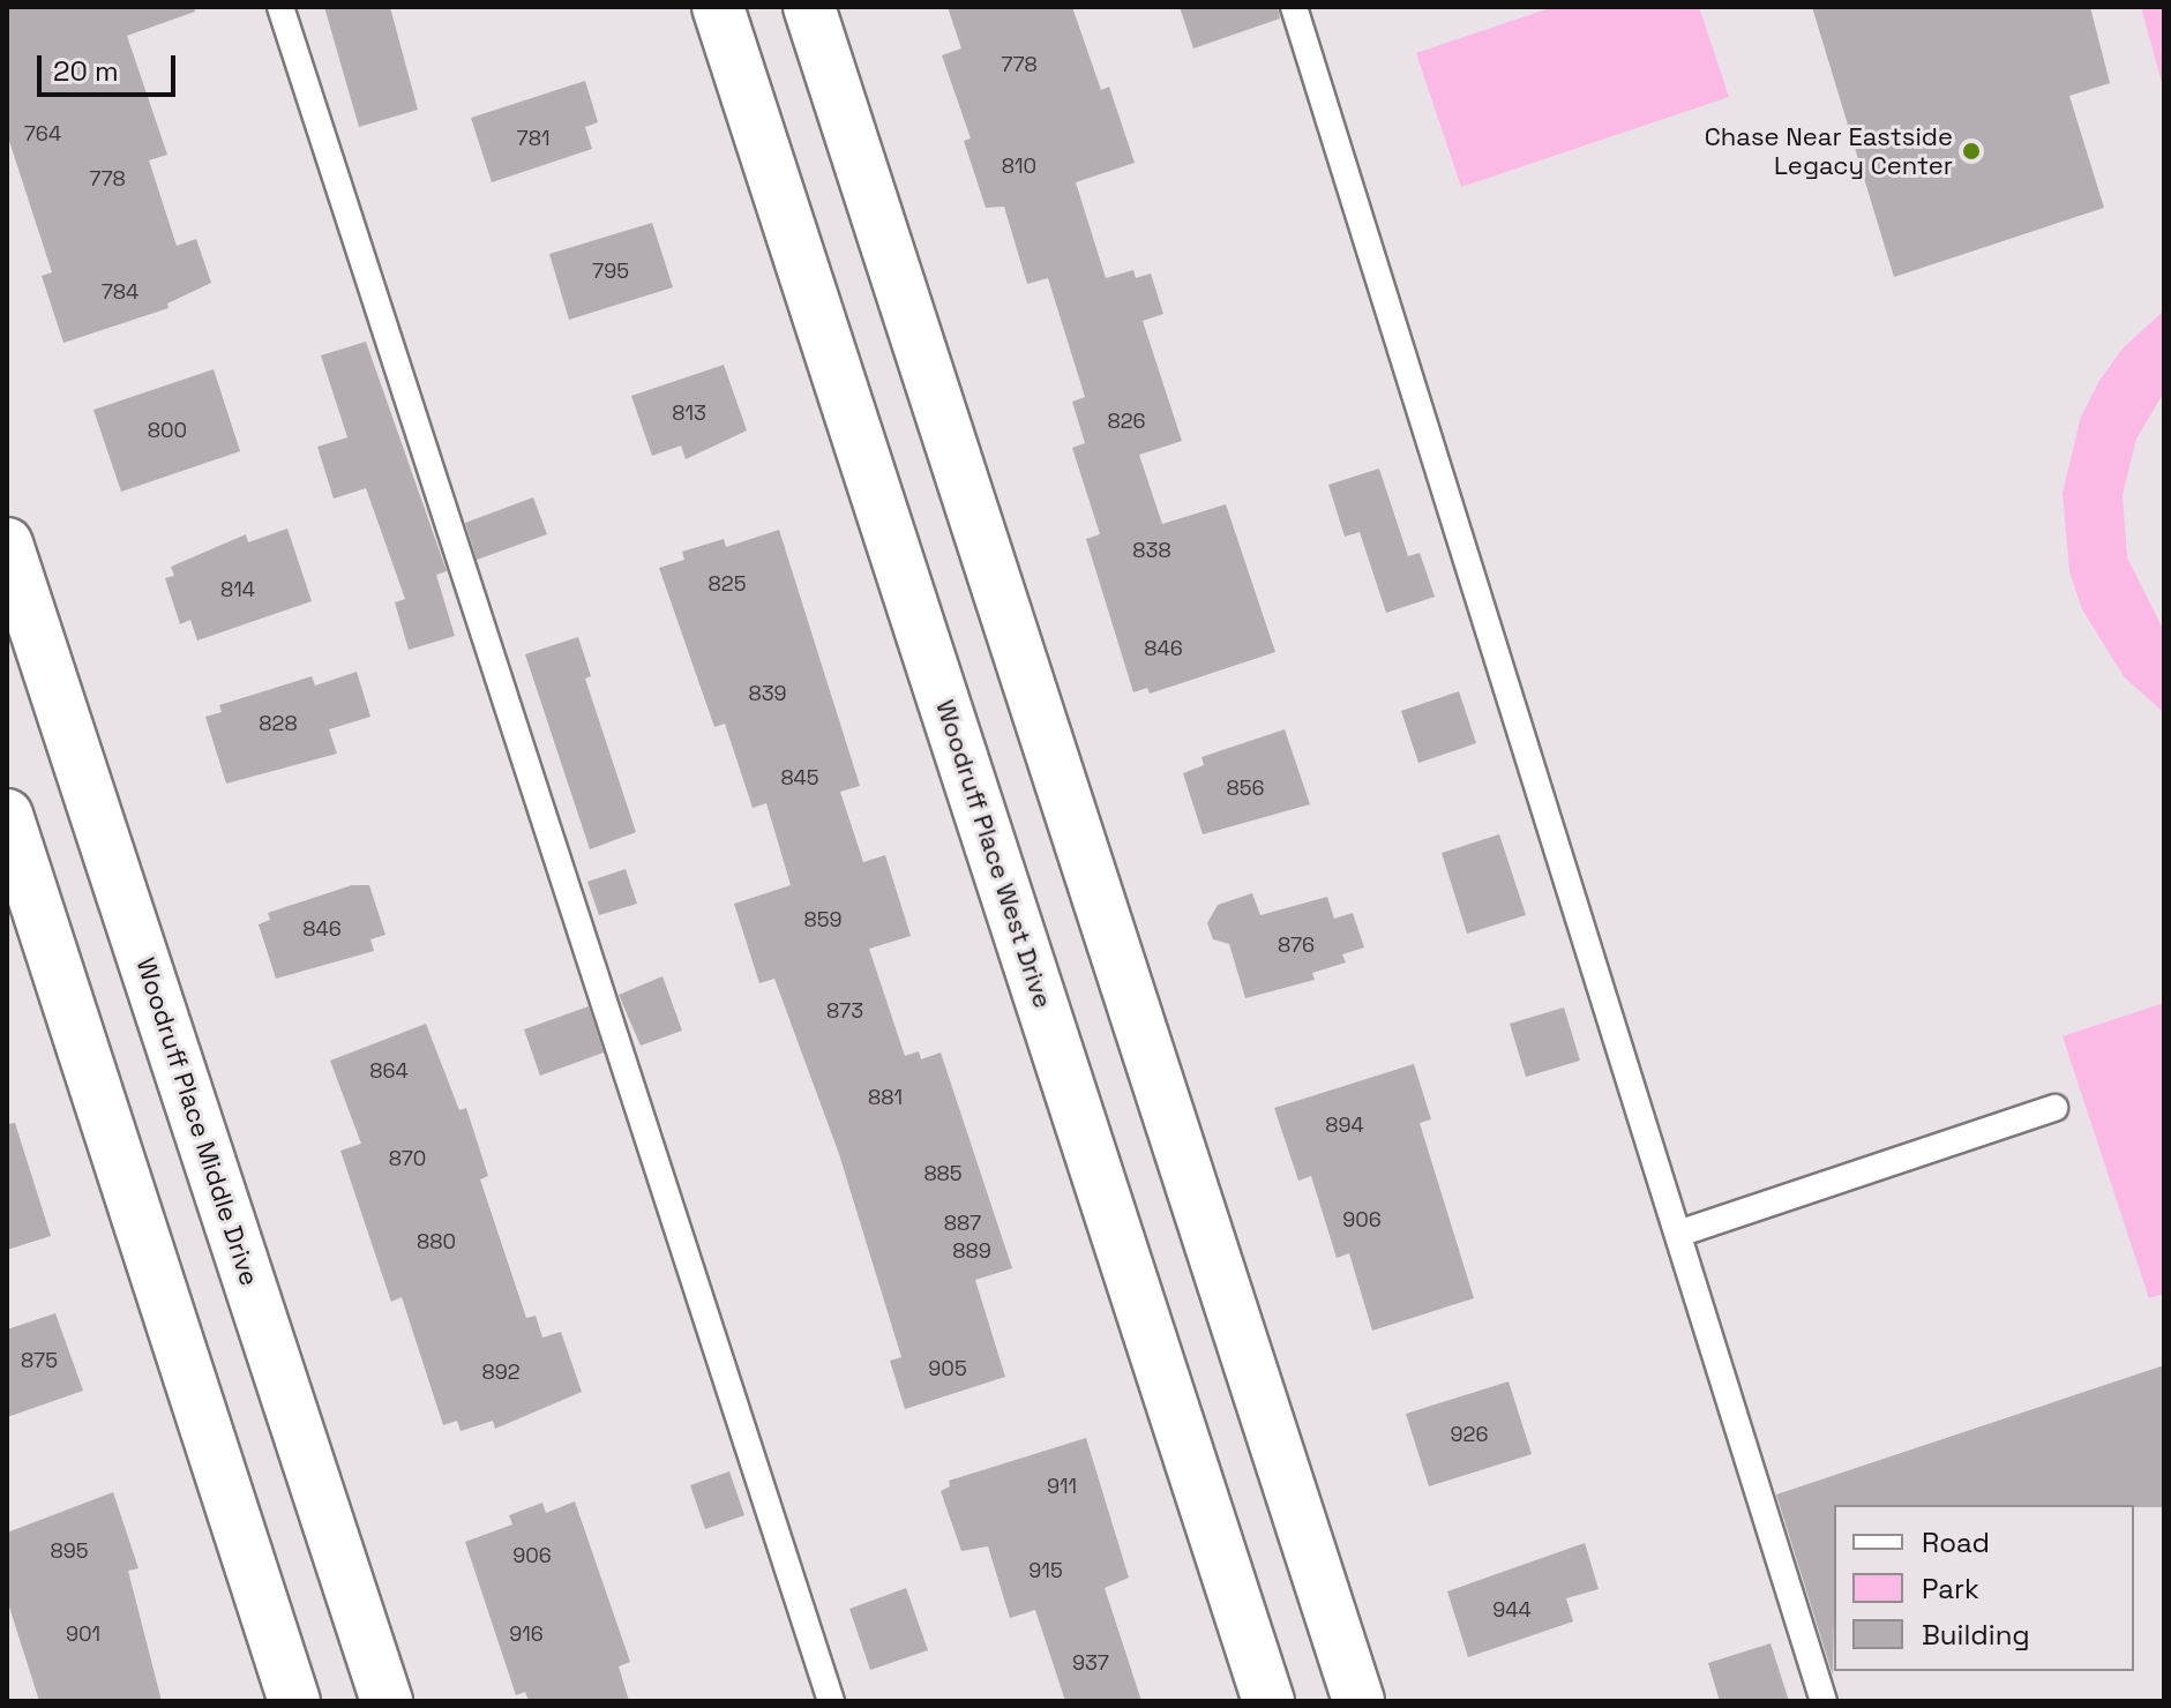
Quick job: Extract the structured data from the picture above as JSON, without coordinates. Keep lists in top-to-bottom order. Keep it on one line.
{"streets":{"street":["Woodruff Place West Drive","Woodruff Place Middle Drive"]},"places":["Chase Near Eastside Legacy Center"],"house_numbers":["778","764","781","810","778","795","784","813","826","800","838","825","814","846","839","828","845","856","859","846","876","873","864","881","894","870","885","906","887","880","889","875","905","892","926","911","895","906","915","944","901","916","937"],"legend":["Road","Park","Building"],"scale_bar":"20 m"}
